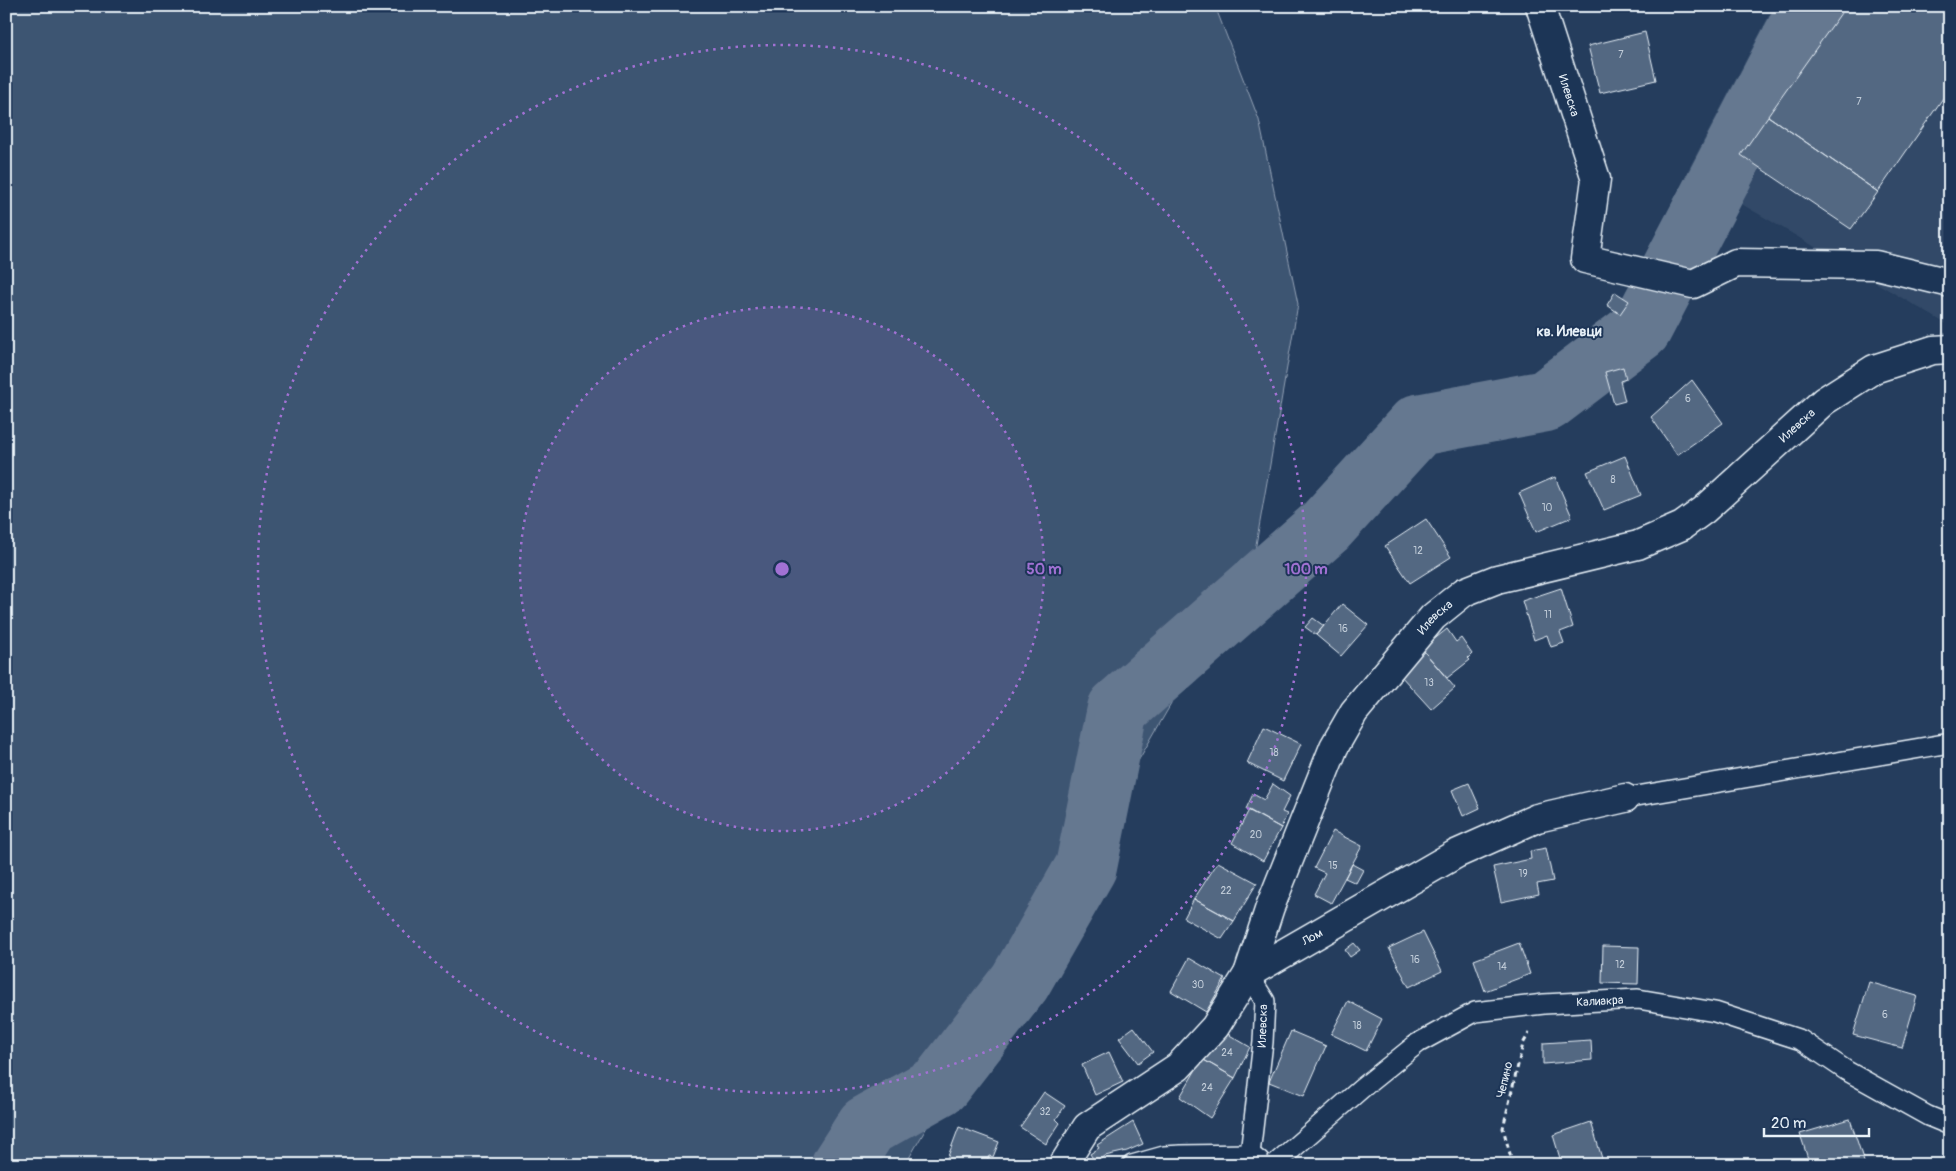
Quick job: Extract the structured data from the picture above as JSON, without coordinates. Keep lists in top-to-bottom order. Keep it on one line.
{"streets":{"street":["Илевска","Лом"],"lane":["Калиакра"],"path":["Чепино"]},"crossings":[["Илевска","Лом"],["Калиакра","Чепино"]],"districts":["кв. Илевци"],"house_numbers":["7","7","6","8","10","12","11","16","13","18","20","15","19","22","16","12","14","30","6","18","24","24","32"],"scale_bar":"20 m","rings":["50 m","100 m"]}
